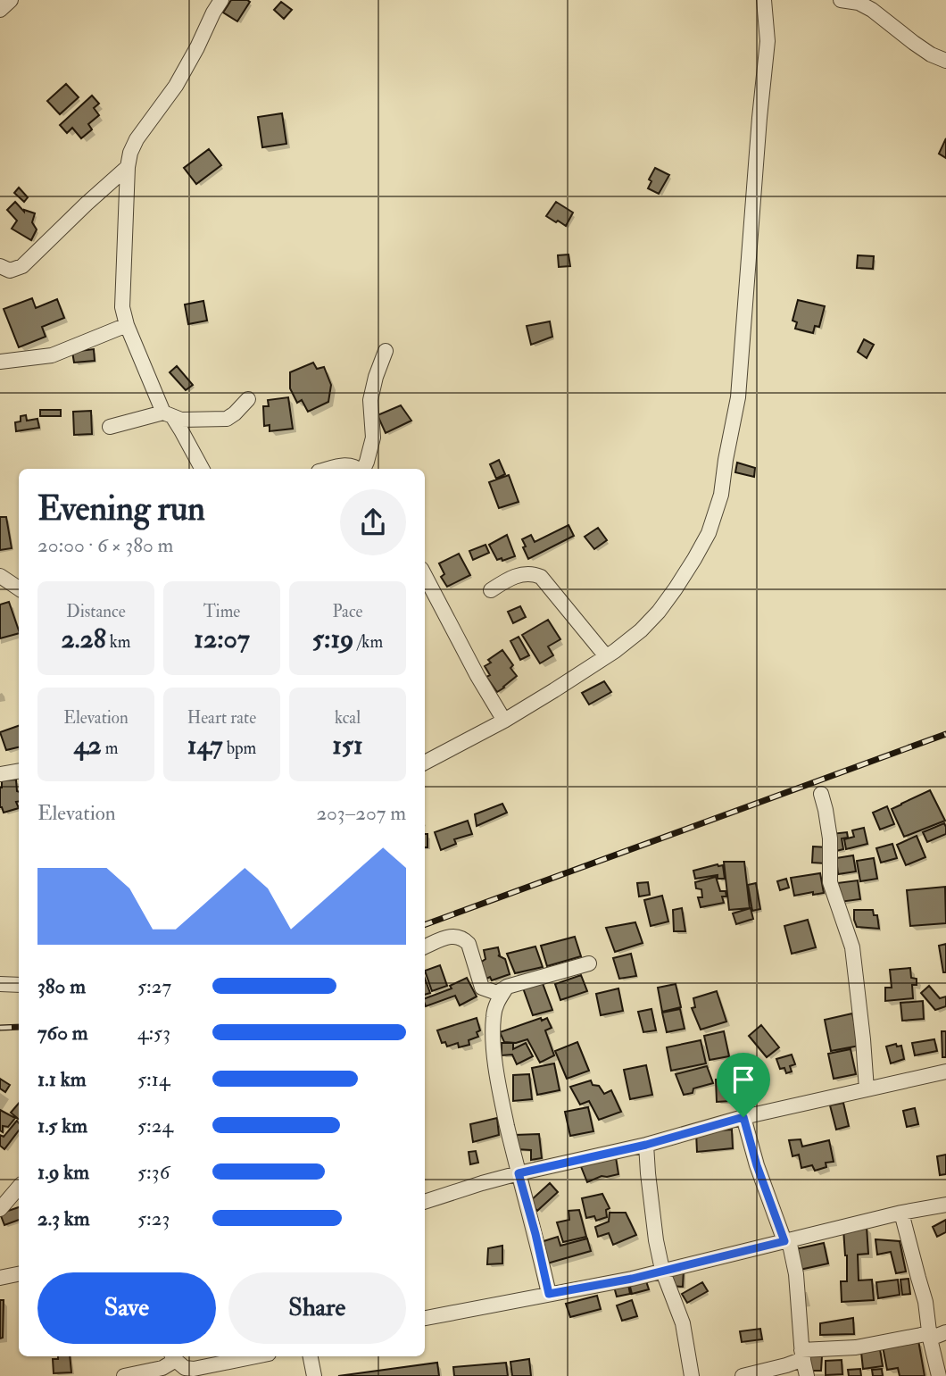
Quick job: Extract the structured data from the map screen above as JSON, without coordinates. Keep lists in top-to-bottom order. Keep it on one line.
{"page":{"heading":["Evening run","20:00 · 6 × 380 m"],"stats":[["Distance","2.28 km"],["Time","12:07"],["Pace","5:19 /km"],["Elevation","42 m"],["Heart rate","147 bpm"],["kcal","151"]],"chart":["Elevation","203–207 m"],"list":[{"name":"380 m","note":"5:27"},{"name":"760 m","note":"4:53"},{"name":"1.1 km","note":"5:14"},{"name":"1.5 km","note":"5:24"},{"name":"1.9 km","note":"5:36"},{"name":"2.3 km","note":"5:23"}],"buttons":["Save","Share"]}}
